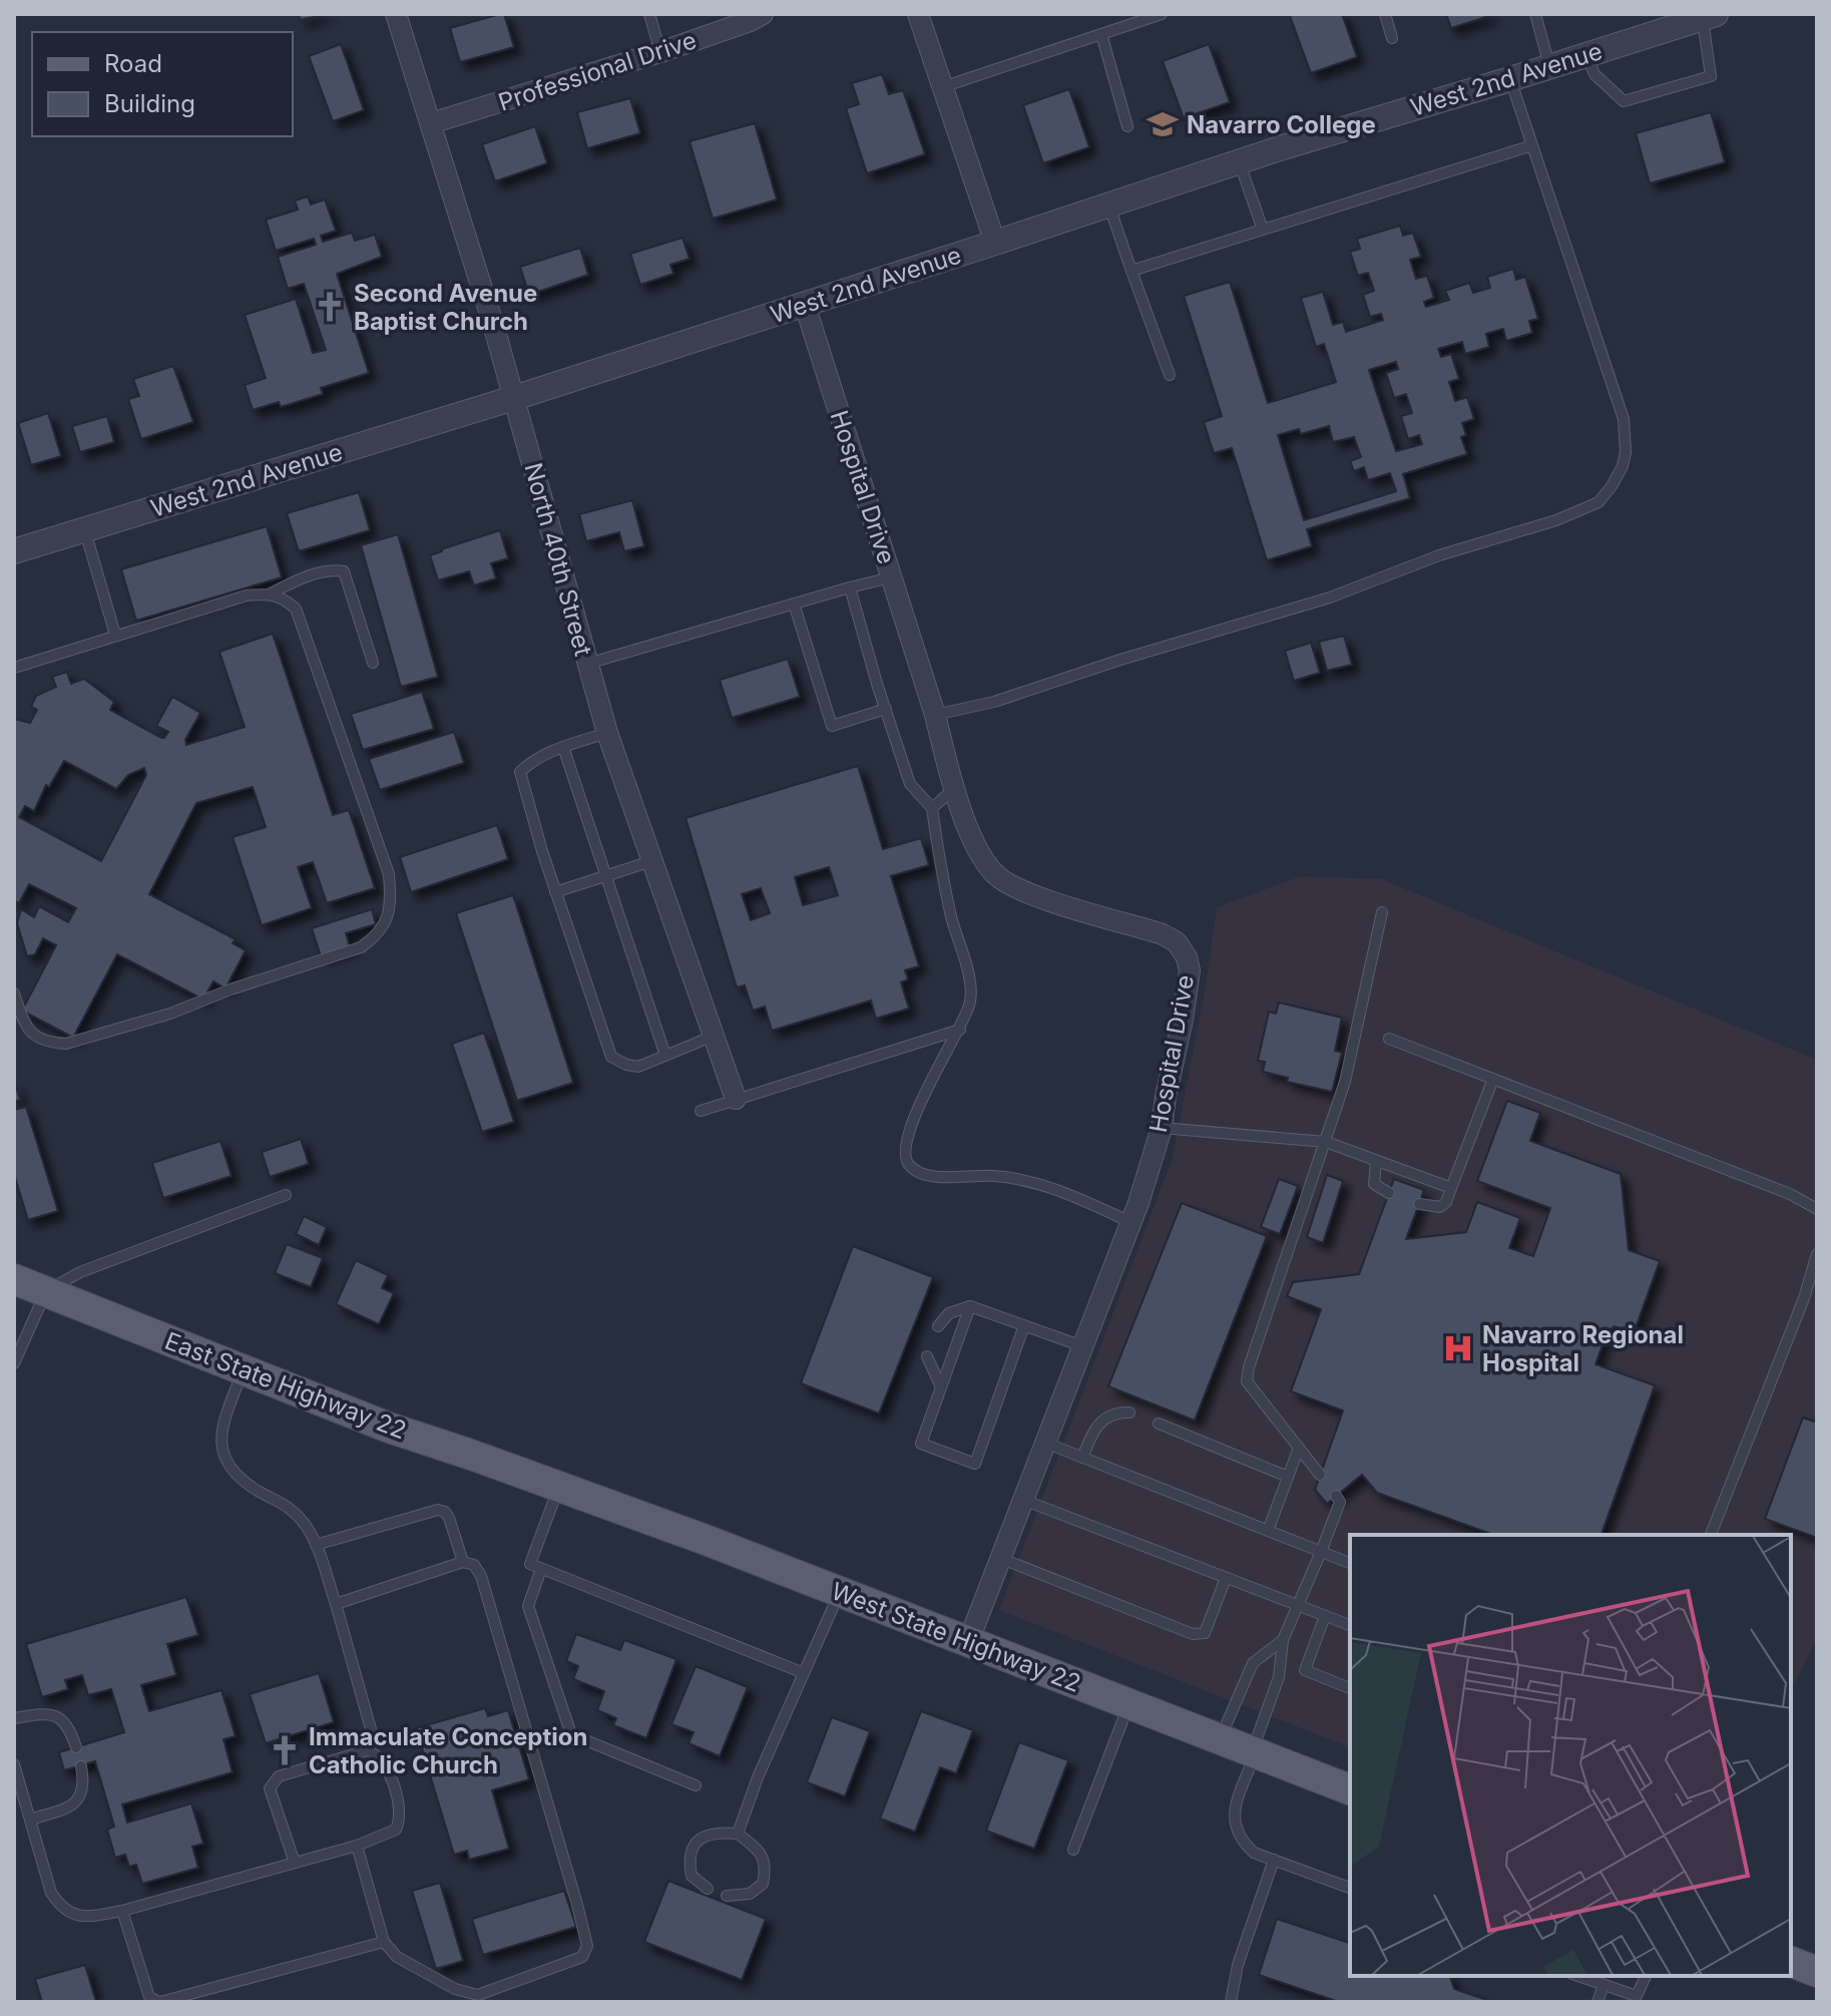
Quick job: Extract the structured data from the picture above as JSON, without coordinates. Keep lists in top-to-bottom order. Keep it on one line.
{"streets":{"main road":["East State Highway 22","West State Highway 22"],"street":["Professional Drive","West 2nd Avenue","Hospital Drive","North 40th Street"]},"crossings":[["Professional Drive","North 40th Street"],["West 2nd Avenue","Hospital Drive"],["West 2nd Avenue","North 40th Street"],["Hospital Drive","West State Highway 22"],["East State Highway 22","West State Highway 22"]],"places":{"school or university":["Navarro College"],"church":["Second Avenue Baptist Church","Immaculate Conception Catholic Church"],"hospital":["Navarro Regional Hospital"]},"legend":["Road","Building"]}
